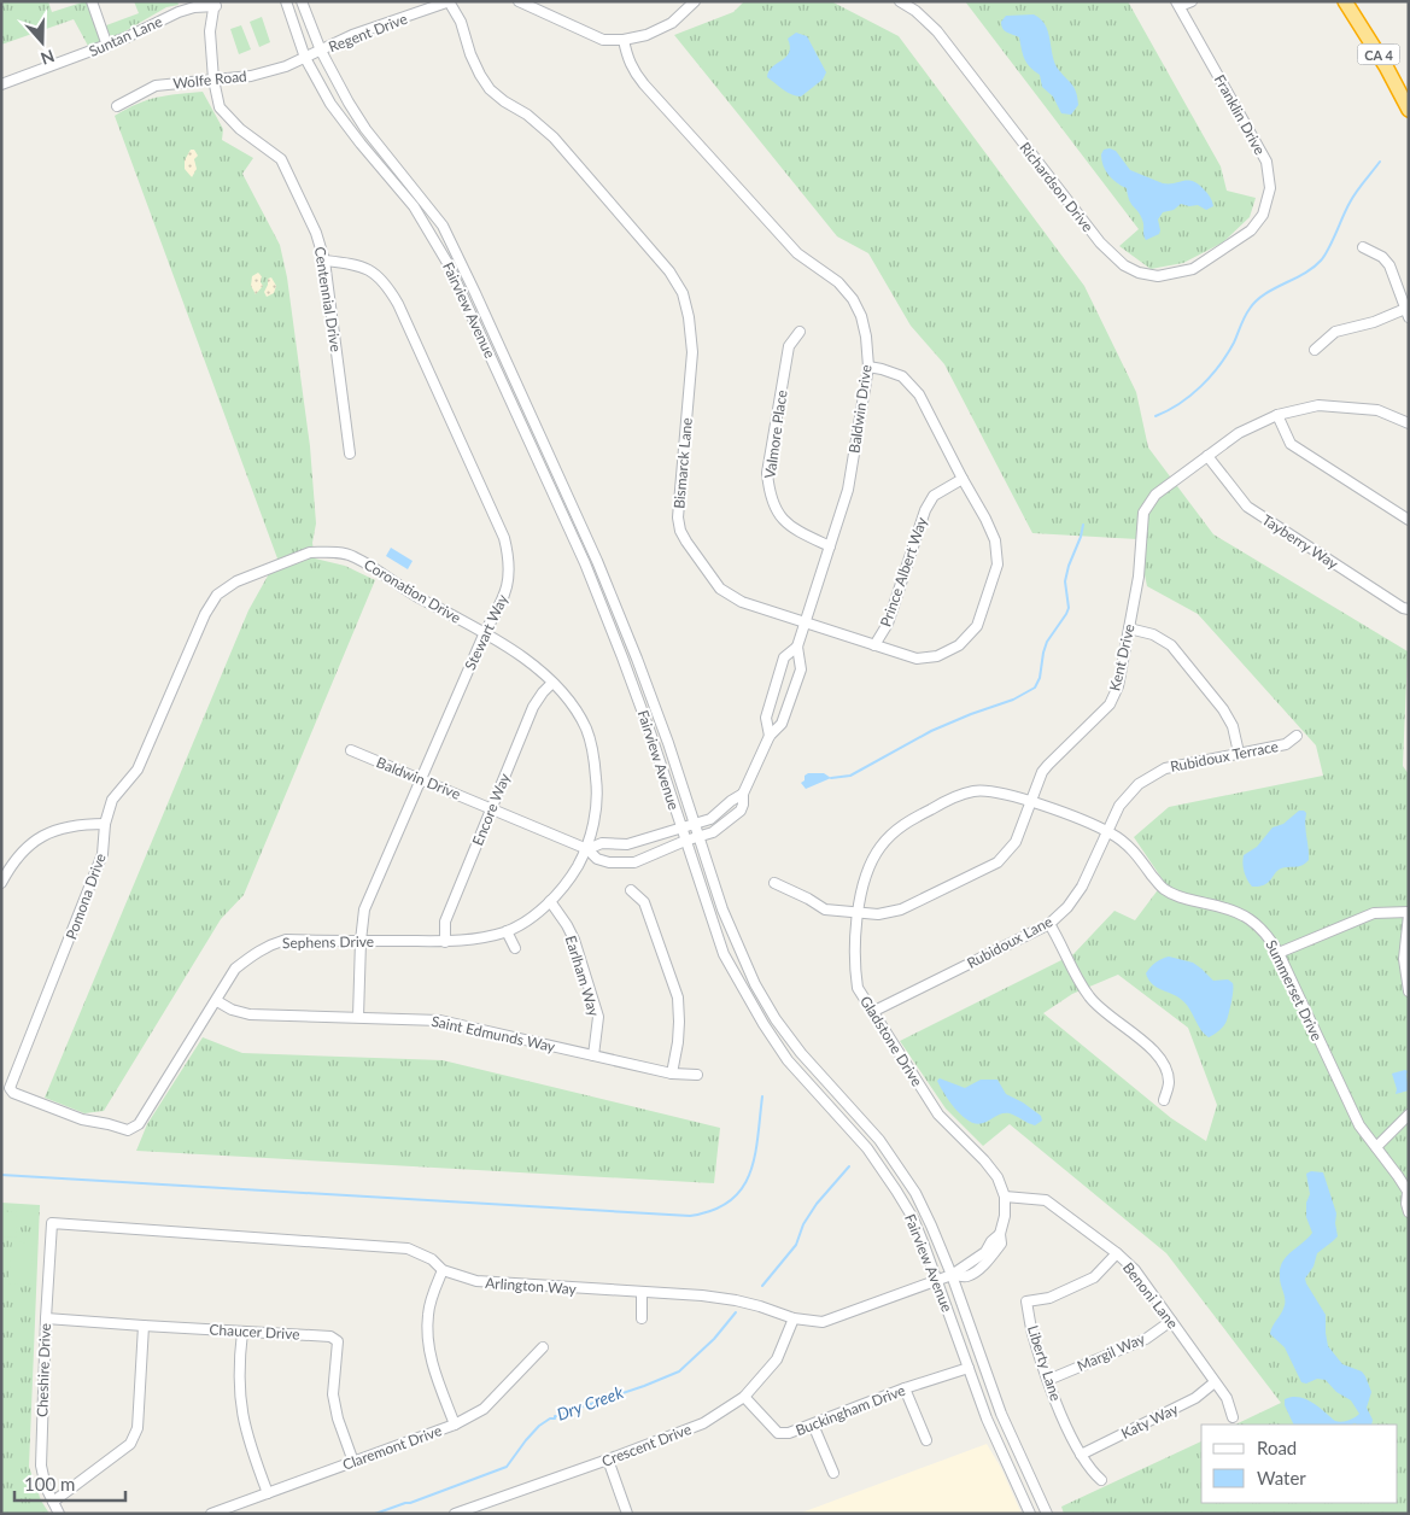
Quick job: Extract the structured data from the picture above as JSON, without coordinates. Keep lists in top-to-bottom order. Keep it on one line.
{"streets":{"highway":["CA 4"],"street":["Regent Drive","Suntan Lane","Wolfe Road","Franklin Drive","Richardson Drive","Centennial Drive","Fairview Avenue","Baldwin Drive","Valmore Place","Bismarck Lane","Tayberry Way","Prince Albert Way","Coronation Drive","Stewart Way","Kent Drive","Rubidoux Terrace","Encore Way","Pomona Drive","Sephens Drive","Rubidoux Lane","Earlham Way","Summerset Drive","Saint Edmunds Way","Gladstone Drive","Arlington Way","Benoni Lane","Chaucer Drive","Margil Way","Liberty Lane","Cheshire Drive","Buckingham Drive","Katy Way","Crescent Drive","Claremont Drive"]},"crossings":[["Regent Drive","Wolfe Road"],["Regent Drive","Fairview Avenue"],["Regent Drive","Bismarck Lane"],["Suntan Lane","Centennial Drive"],["Wolfe Road","Centennial Drive"],["Wolfe Road","Fairview Avenue"],["Franklin Drive","Richardson Drive"],["Centennial Drive","Stewart Way"],["Fairview Avenue","Baldwin Drive"],["Fairview Avenue","Arlington Way"],["Fairview Avenue","Buckingham Drive"],["Baldwin Drive","Valmore Place"],["Baldwin Drive","Bismarck Lane"],["Baldwin Drive","Coronation Drive"],["Baldwin Drive","Stewart Way"],["Baldwin Drive","Encore Way"],["Baldwin Drive","Sephens Drive"],["Bismarck Lane","Prince Albert Way"],["Tayberry Way","Kent Drive"],["Coronation Drive","Stewart Way"],["Coronation Drive","Encore Way"],["Coronation Drive","Pomona Drive"],["Coronation Drive","Sephens Drive"],["Stewart Way","Sephens Drive"],["Stewart Way","Saint Edmunds Way"],["Kent Drive","Summerset Drive"],["Kent Drive","Gladstone Drive"],["Rubidoux Terrace","Rubidoux Lane"],["Rubidoux Terrace","Summerset Drive"],["Encore Way","Sephens Drive"],["Pomona Drive","Sephens Drive"],["Sephens Drive","Earlham Way"],["Sephens Drive","Saint Edmunds Way"],["Rubidoux Lane","Summerset Drive"],["Rubidoux Lane","Gladstone Drive"],["Earlham Way","Saint Edmunds Way"],["Summerset Drive","Gladstone Drive"],["Gladstone Drive","Benoni Lane"],["Arlington Way","Cheshire Drive"],["Arlington Way","Crescent Drive"],["Arlington Way","Claremont Drive"],["Benoni Lane","Margil Way"],["Benoni Lane","Liberty Lane"],["Benoni Lane","Katy Way"],["Chaucer Drive","Cheshire Drive"],["Chaucer Drive","Claremont Drive"],["Margil Way","Liberty Lane"],["Liberty Lane","Katy Way"],["Buckingham Drive","Crescent Drive"]],"water":["Dry Creek"],"legend":["Road","Water"],"scale_bar":"100 m","north":"bottom"}
